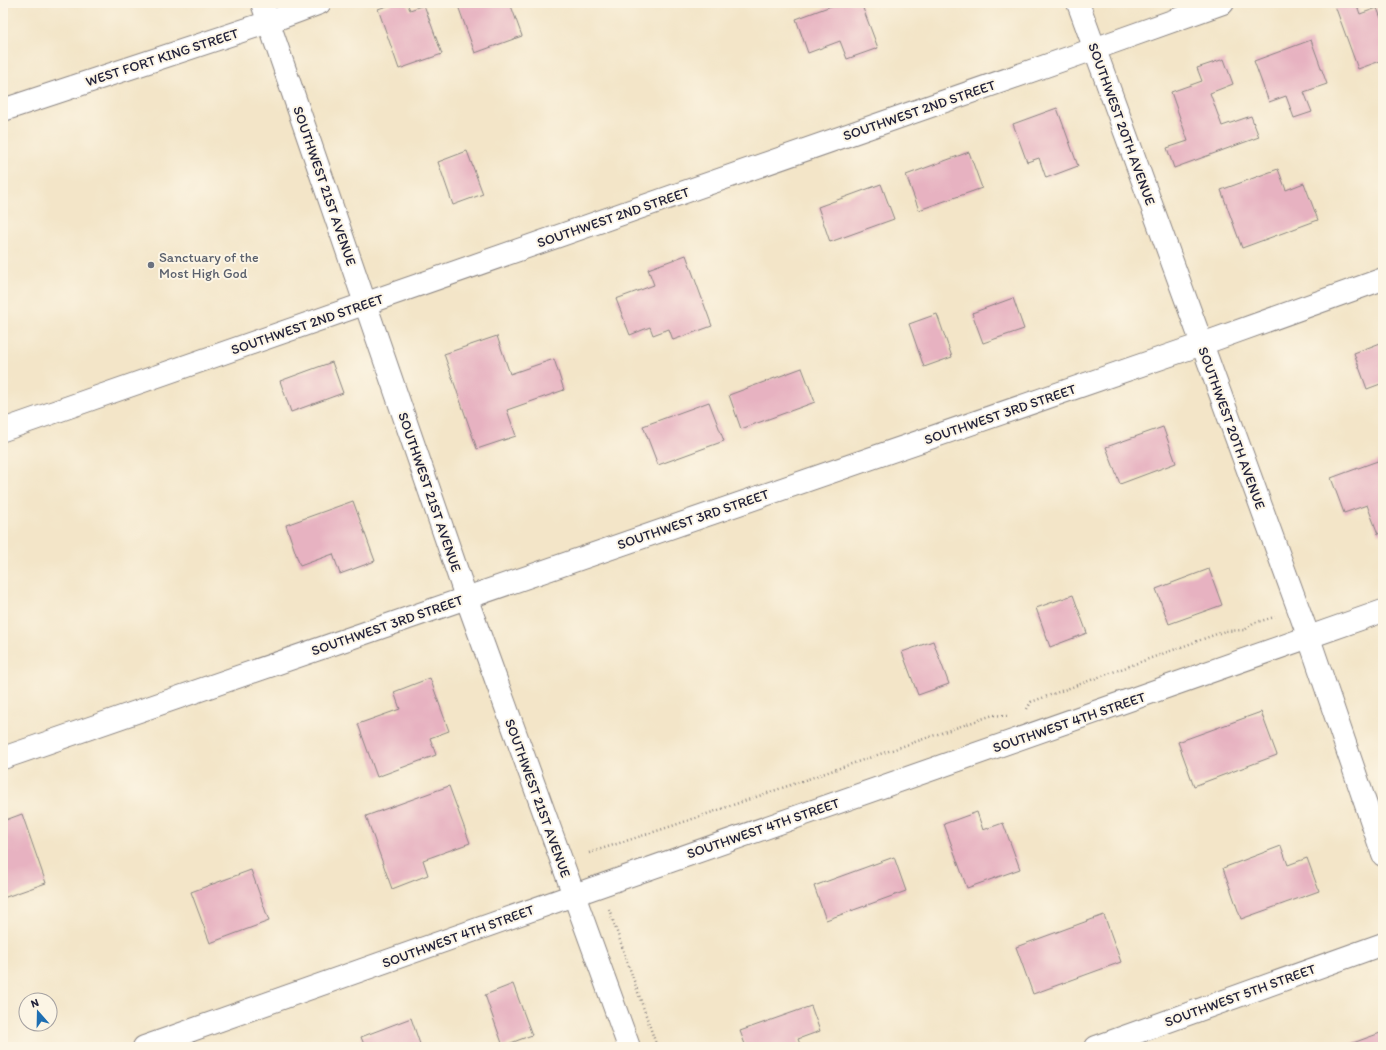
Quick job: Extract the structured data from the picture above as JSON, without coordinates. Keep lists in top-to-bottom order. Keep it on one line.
{"streets":{"street":["WEST FORT KING STREET","SOUTHWEST 2ND STREET","SOUTHWEST 20TH AVENUE","SOUTHWEST 21ST AVENUE","SOUTHWEST 3RD STREET","SOUTHWEST 4TH STREET","SOUTHWEST 5TH STREET"]},"crossings":[["WEST FORT KING STREET","SOUTHWEST 21ST AVENUE"],["SOUTHWEST 2ND STREET","SOUTHWEST 20TH AVENUE"],["SOUTHWEST 2ND STREET","SOUTHWEST 21ST AVENUE"],["SOUTHWEST 20TH AVENUE","SOUTHWEST 3RD STREET"],["SOUTHWEST 20TH AVENUE","SOUTHWEST 4TH STREET"],["SOUTHWEST 21ST AVENUE","SOUTHWEST 3RD STREET"],["SOUTHWEST 21ST AVENUE","SOUTHWEST 4TH STREET"]],"places":["Sanctuary of the Most High God"],"north":"top"}
